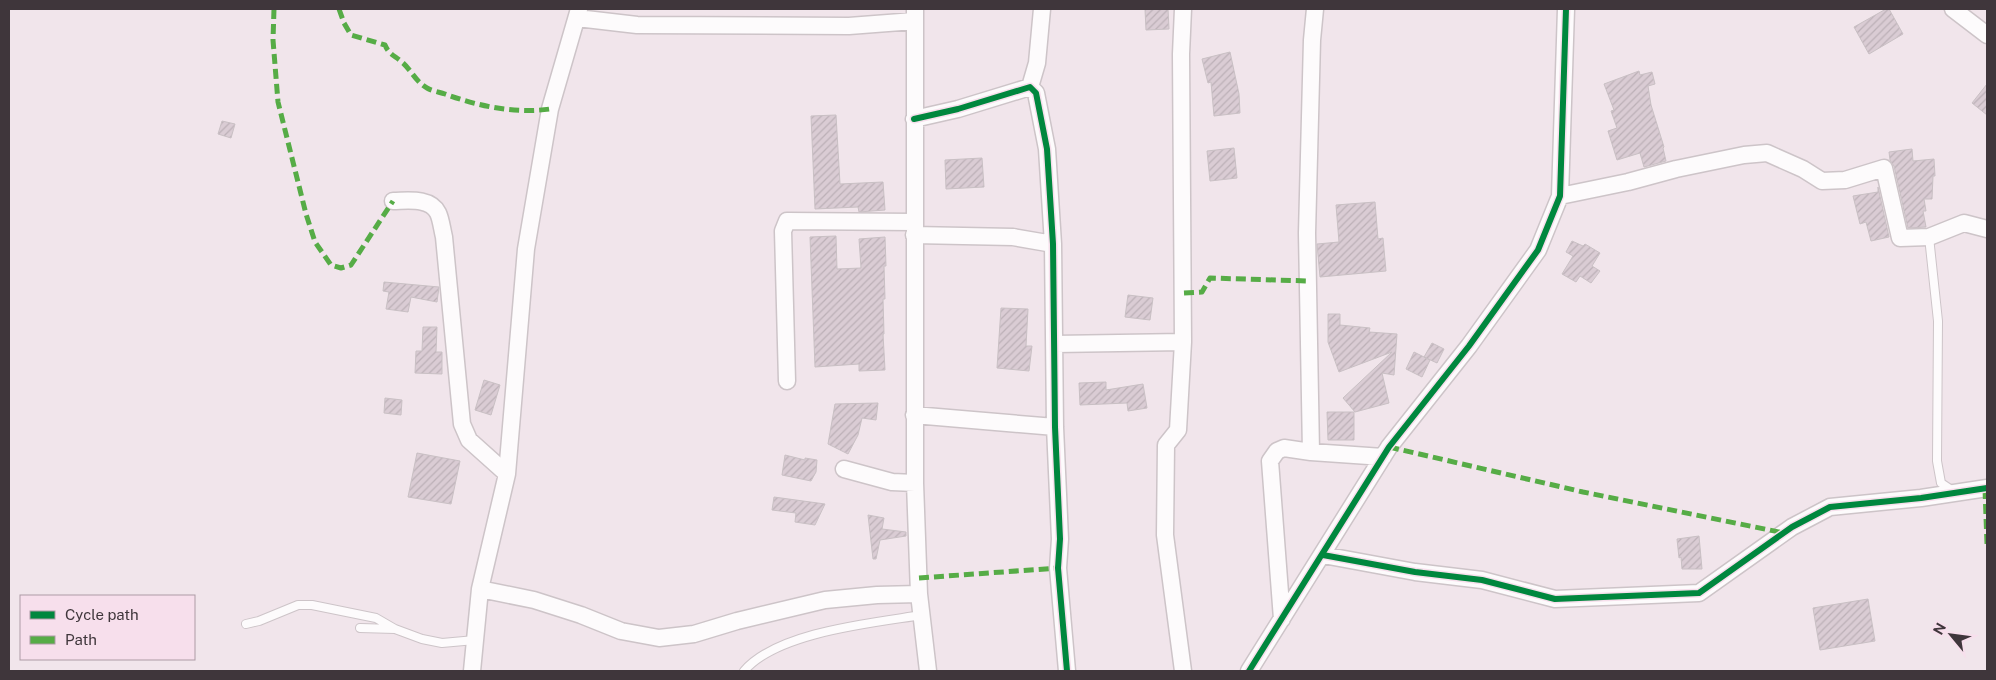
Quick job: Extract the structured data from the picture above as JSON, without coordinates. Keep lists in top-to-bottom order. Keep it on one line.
{"legend":["Cycle path","Path"],"north":"top left"}
